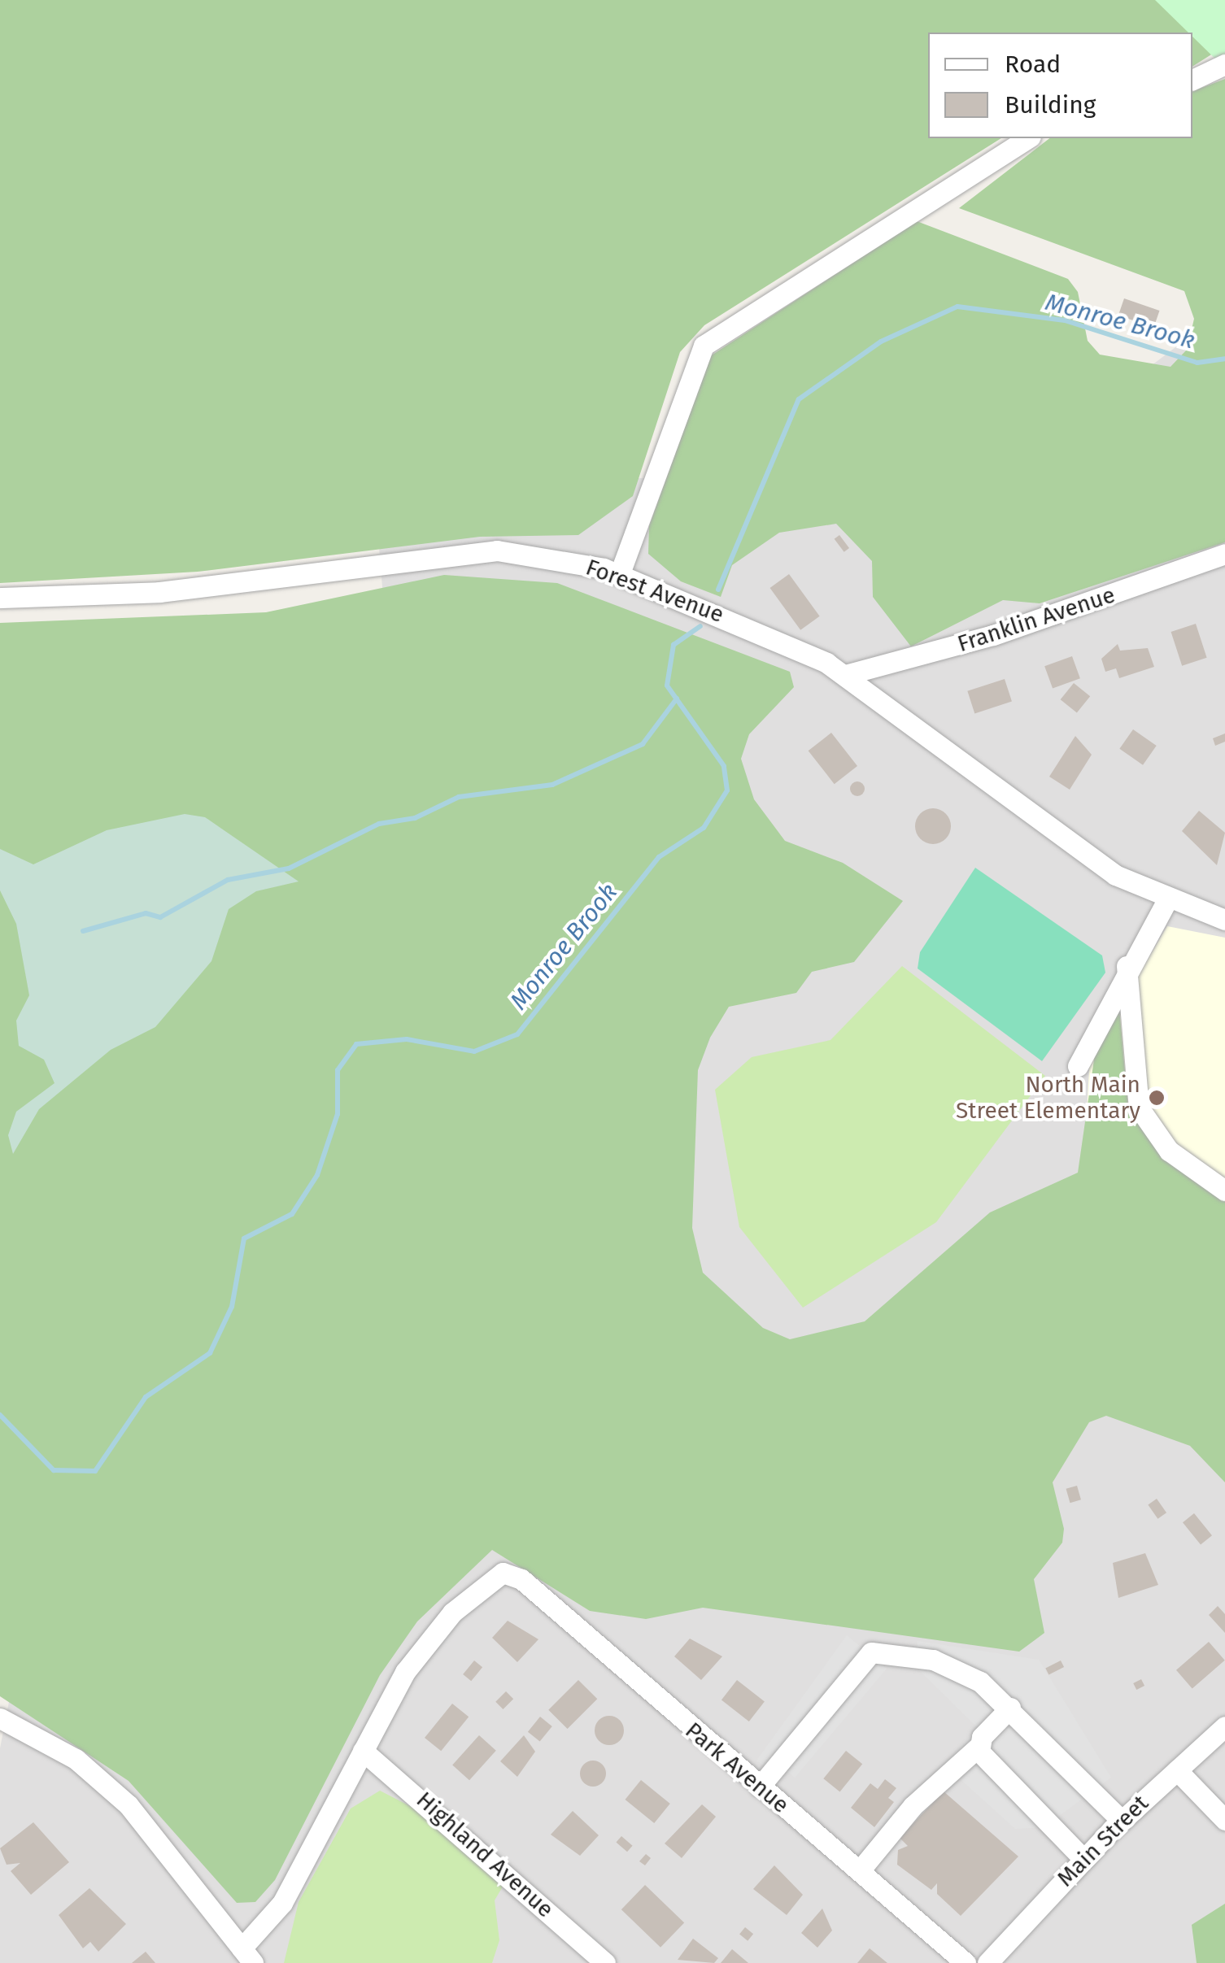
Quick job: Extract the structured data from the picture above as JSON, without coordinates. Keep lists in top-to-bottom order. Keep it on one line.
{"streets":{"street":["Forest Avenue","Franklin Avenue","Park Avenue","Main Street","Highland Avenue"]},"crossings":[["Forest Avenue","Franklin Avenue"],["Park Avenue","Highland Avenue"]],"water":["Monroe Brook"],"places":["North Main Street Elementary"],"legend":["Road","Building"]}
